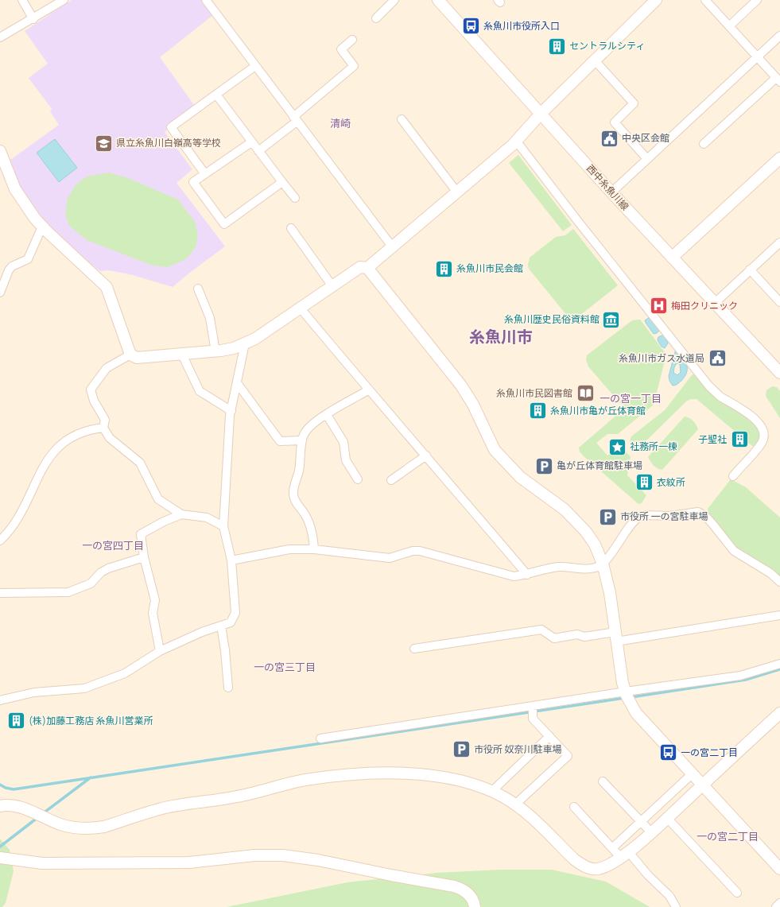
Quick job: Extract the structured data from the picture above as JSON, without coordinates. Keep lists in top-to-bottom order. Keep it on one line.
{"streets":{"street":["西中糸魚川線"]},"districts":["清崎","糸魚川市","一の宮一丁目","一の宮四丁目","一の宮三丁目","一の宮二丁目"],"places":{"bus stop":["糸魚川市役所入口","一の宮二丁目"],"building":["セントラルシティ","糸魚川市民会館","糸魚川市亀が丘体育館","子聖社","衣紋所","(株)加藤工務店 糸魚川営業所"],"public building":["中央区会館","糸魚川市ガス水道局"],"school or university":["県立糸魚川白嶺高等学校"],"hospital":["梅田クリニック"],"museum":["糸魚川歴史民俗資料館"],"library":["糸魚川市民図書館"],"place":["社務所一棟"],"parking":["亀が丘体育館駐車場","市役所 一の宮駐車場","市役所 奴奈川駐車場"]}}
